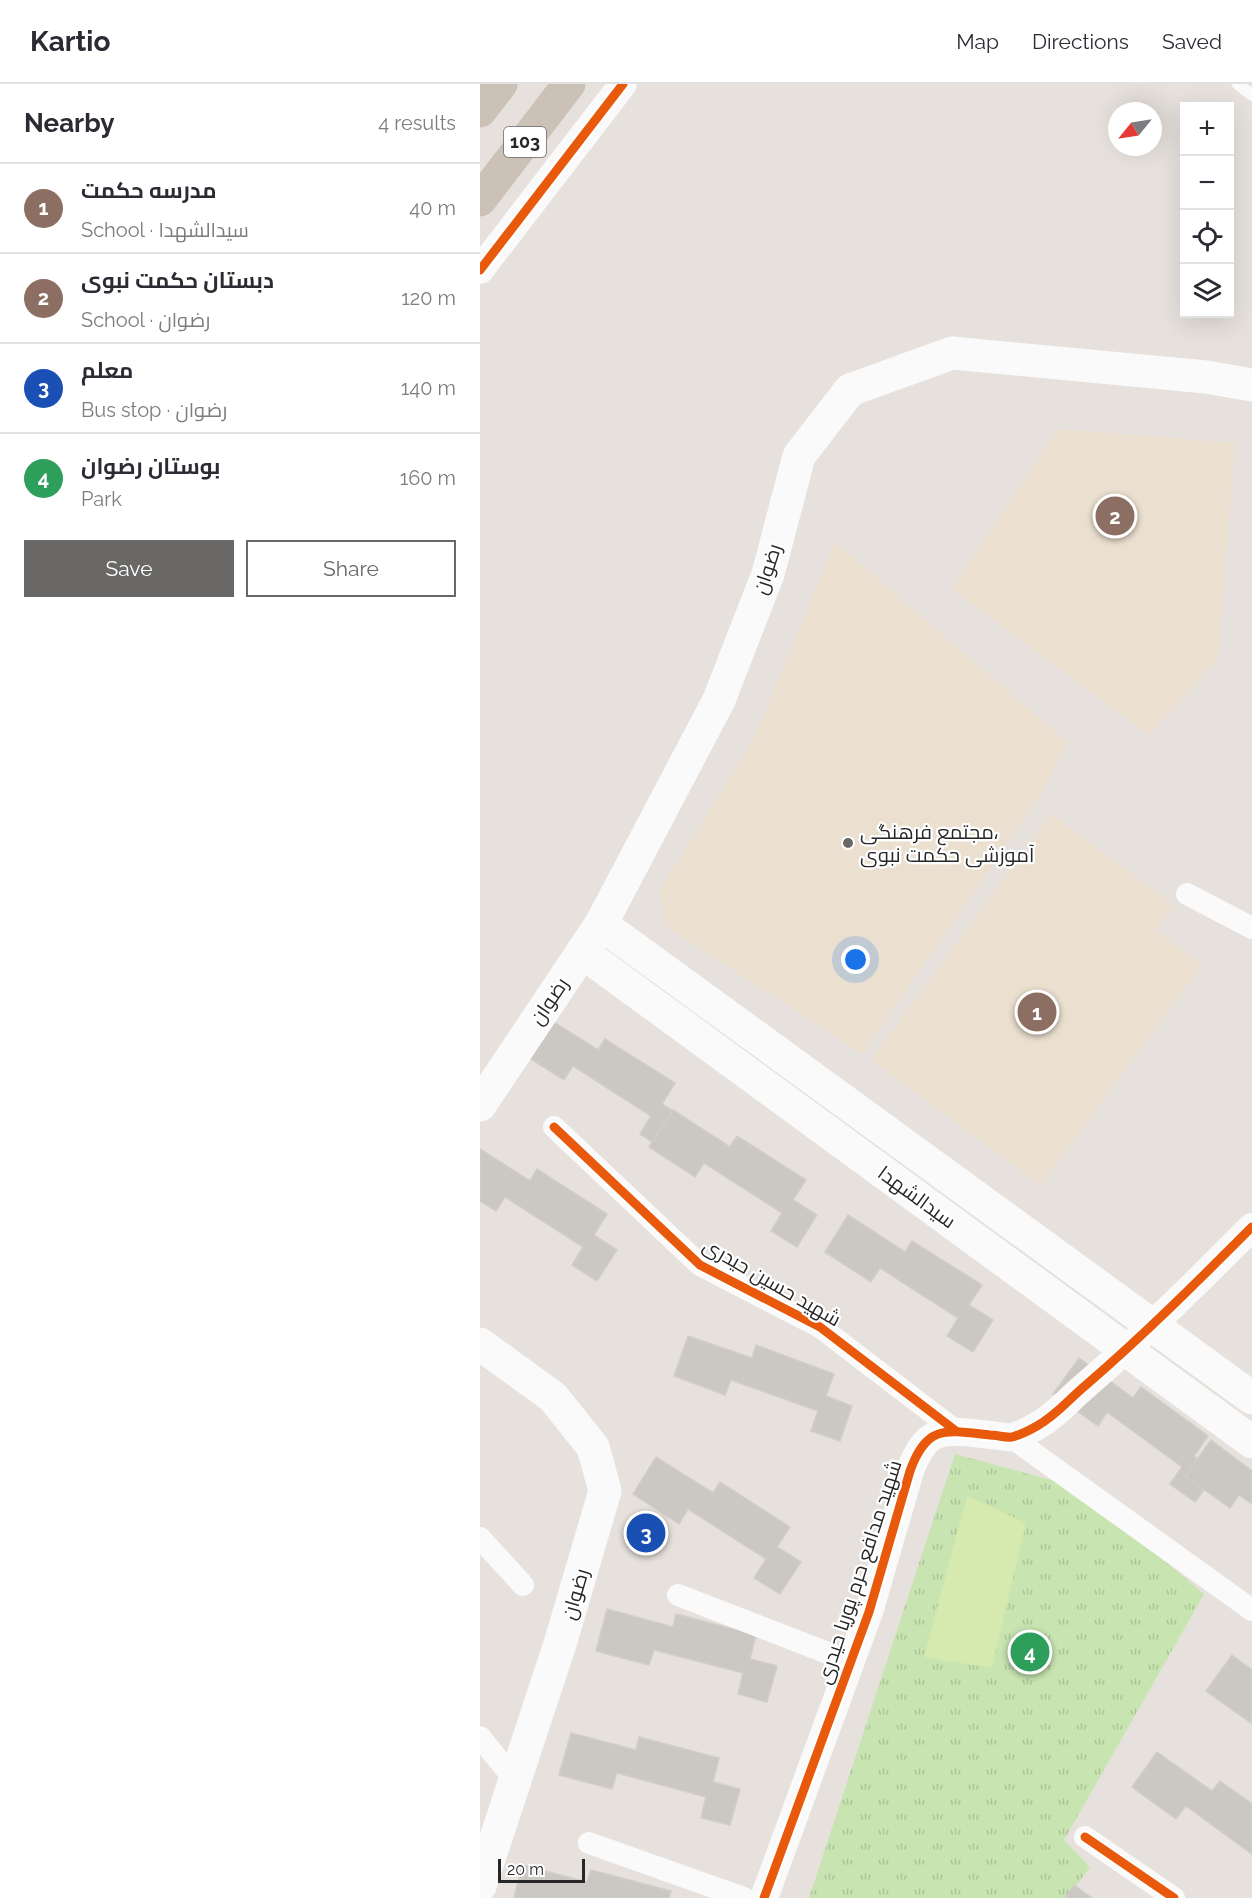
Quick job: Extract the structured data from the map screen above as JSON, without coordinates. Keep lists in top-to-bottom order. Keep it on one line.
{"streets":{"highway":["103"],"main road":["رضوان","سیدالشهدا"],"street":["شهید حسین حیدری","شهید مدافع حرم پوریا حیدری"]},"crossings":[["رضوان","سیدالشهدا"],["سیدالشهدا","شهید مدافع حرم پوریا حیدری"],["شهید حسین حیدری","شهید مدافع حرم پوریا حیدری"]],"places":["مجتمع‌ فرهنگی، آموزشی حکمت نبوی"],"scale_bar":"20 m","north":"bottom left","page":{"header":"Kartio","nav":["Map","Directions","Saved"],"heading":["Nearby","4 results"],"map_buttons":["+","−"],"list":[{"mark":"1","name":"مدرسه حکمت","note":"School · سیدالشهدا","value":"40 m"},{"mark":"2","name":"دبستان حکمت نبوی","note":"School · رضوان","value":"120 m"},{"mark":"3","name":"معلم","note":"Bus stop · رضوان","value":"140 m"},{"mark":"4","name":"بوستان رضوان","note":"Park","value":"160 m"}],"pins":["2","1","3","4"],"buttons":["Save","Share"],"scale":"20 m"}}
